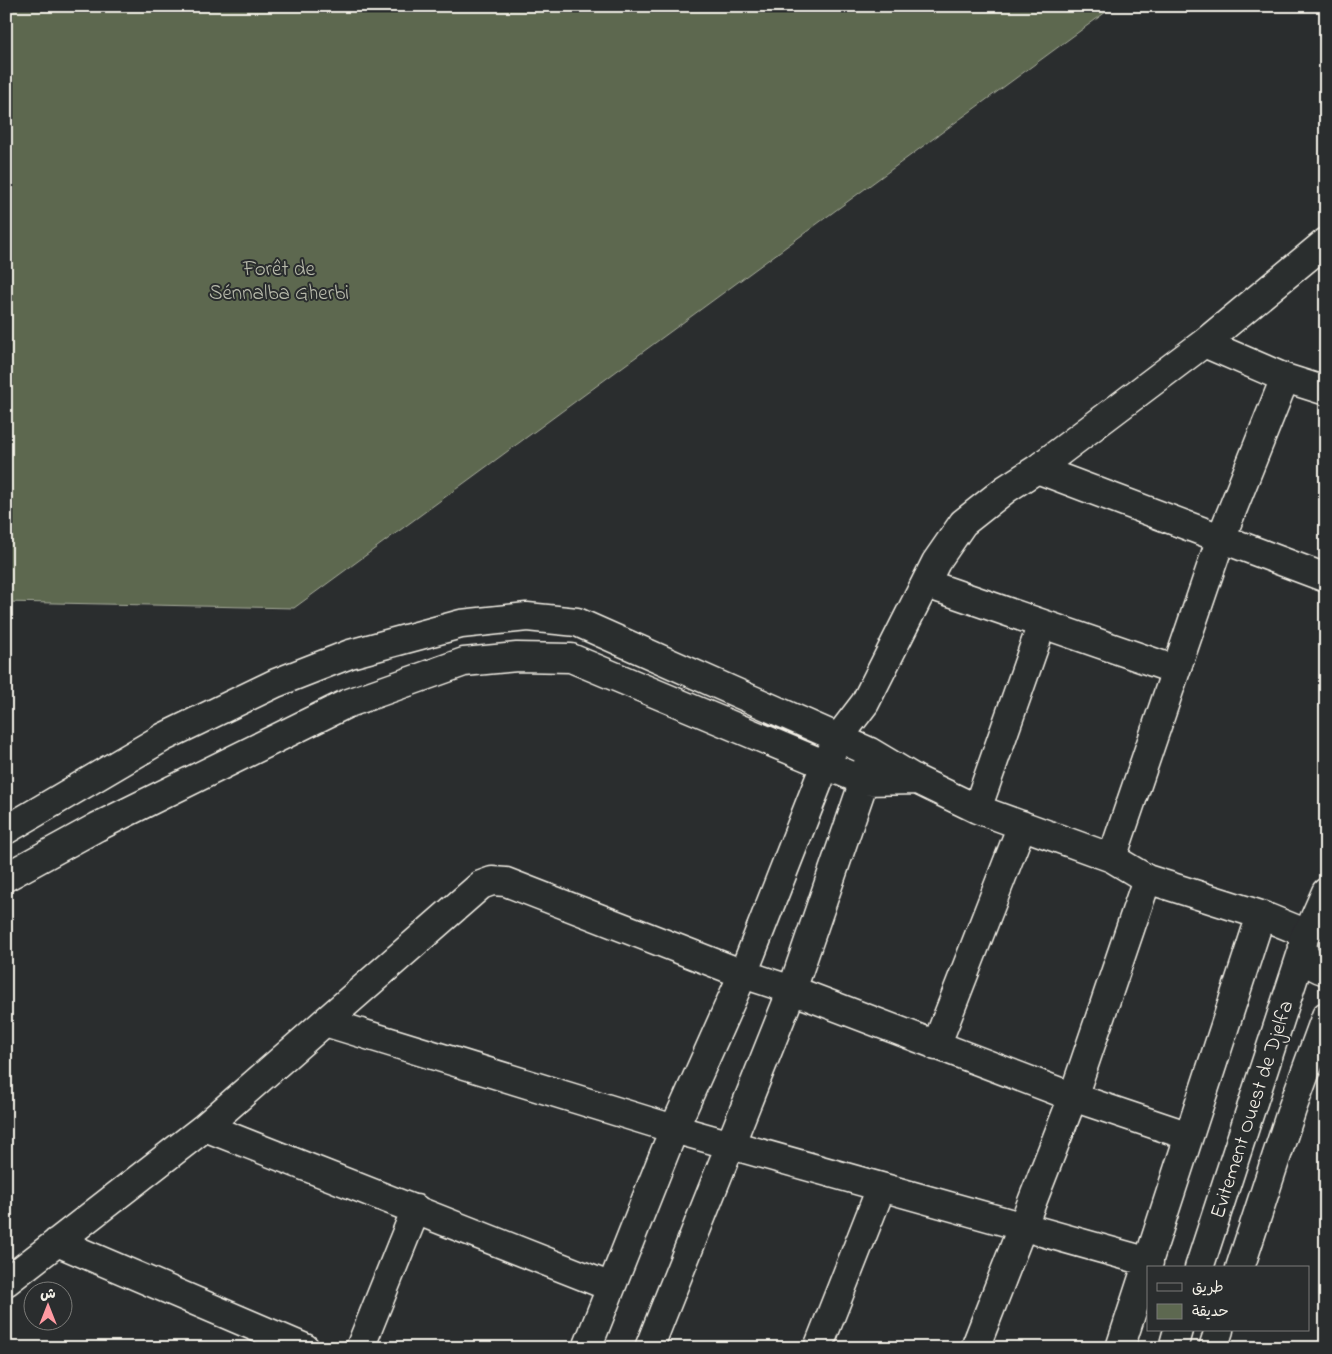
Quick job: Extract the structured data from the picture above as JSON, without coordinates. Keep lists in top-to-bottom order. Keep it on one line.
{"streets":{"main road":["Evitement Ouest de Djelfa"]},"parks":["Forêt de Sénnalba Gherbi"],"legend":["طريق","حديقة"],"north":"top"}
